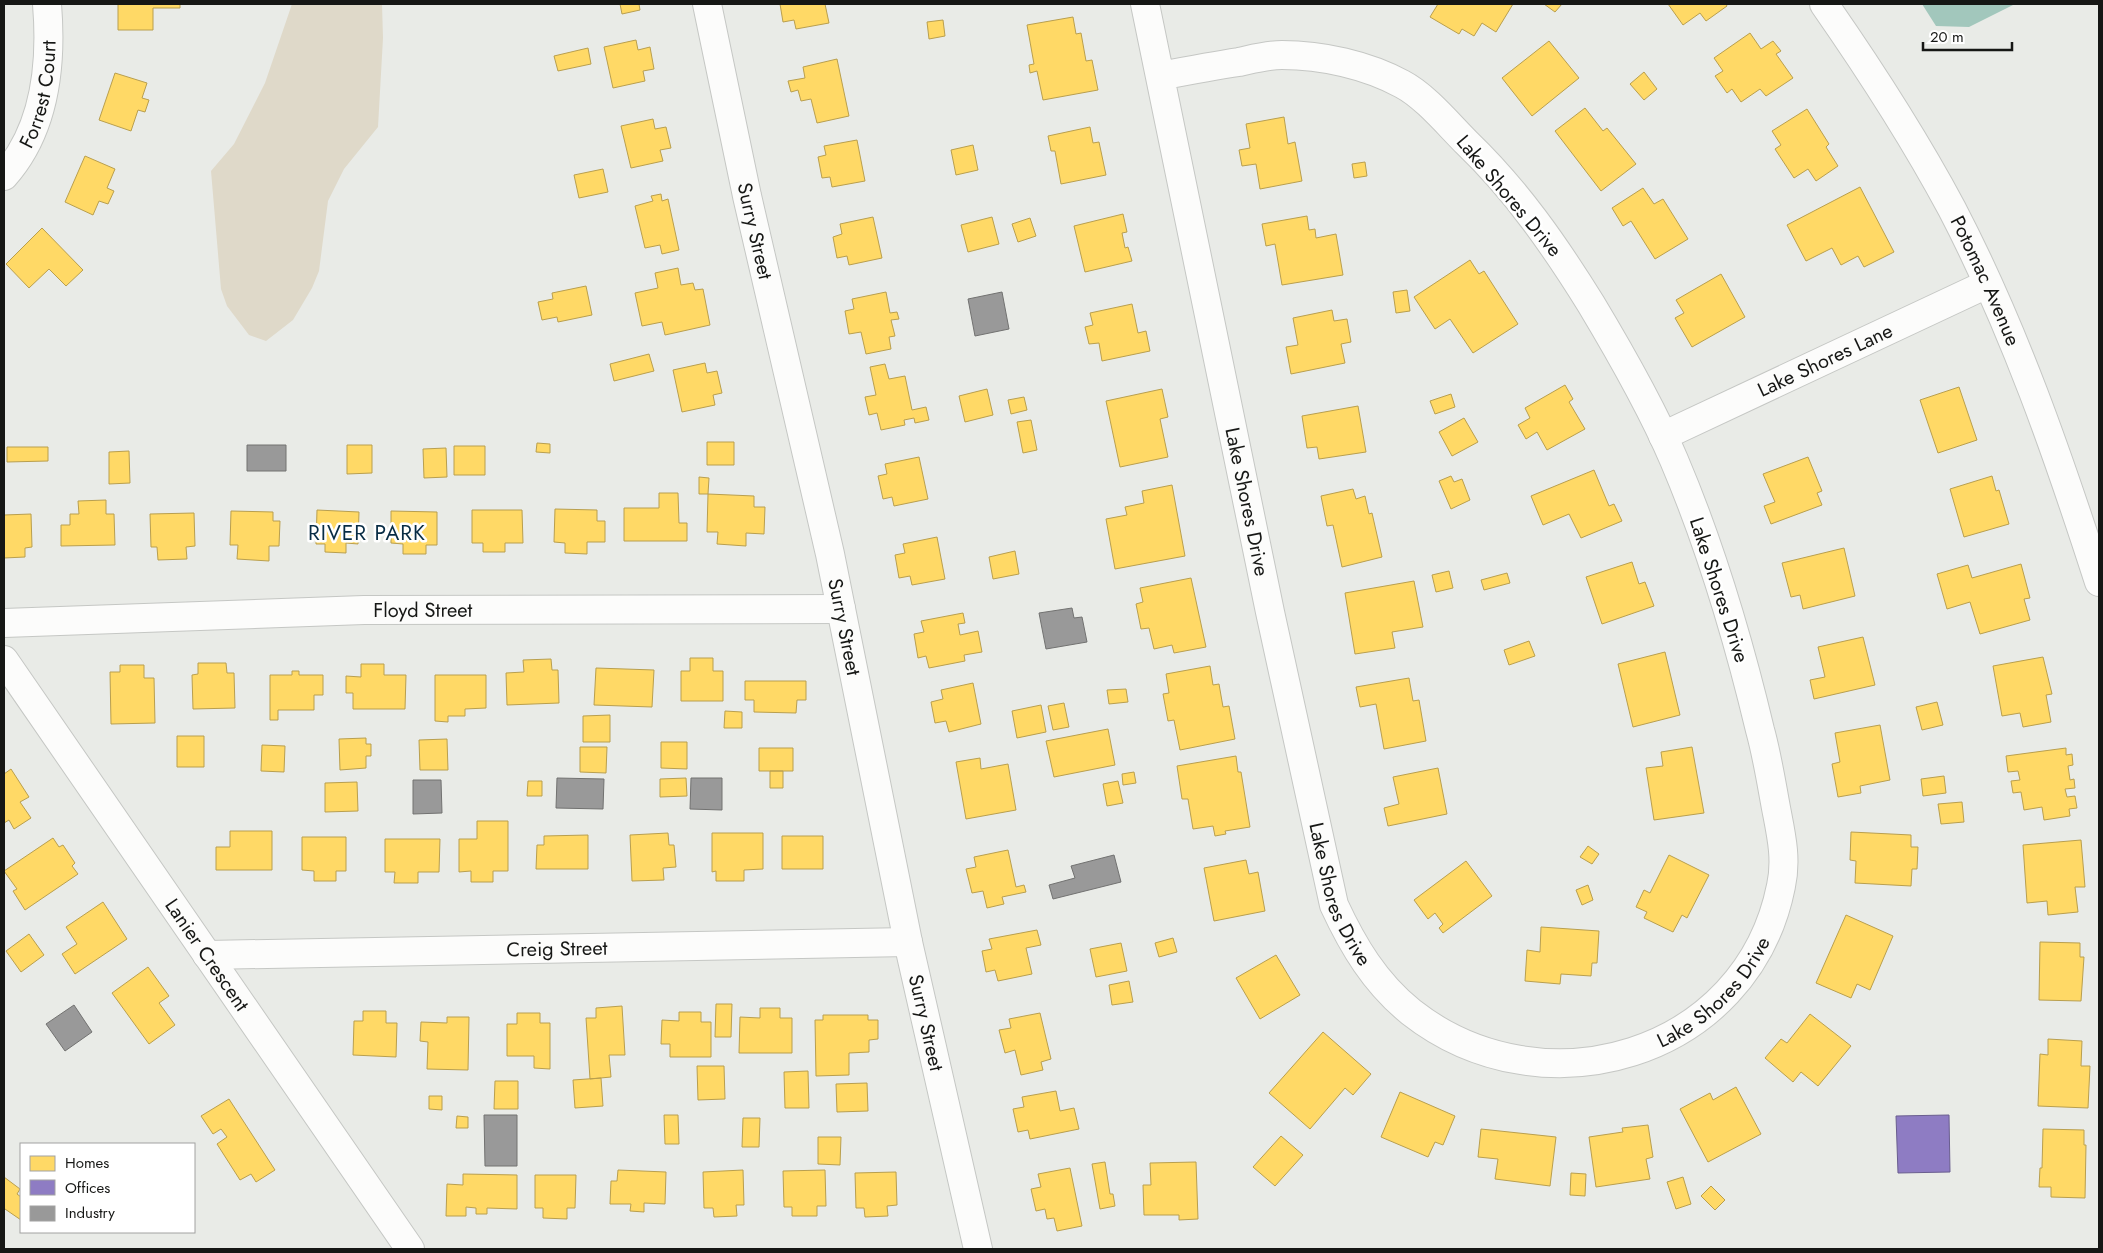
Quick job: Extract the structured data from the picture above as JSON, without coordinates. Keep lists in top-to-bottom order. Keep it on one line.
{"streets":{"street":["Forrest Court","Lake Shores Drive","Surry Street","Potomac Avenue","Lake Shores Lane","Floyd Street","Creig Street","Lanier Crescent"]},"crossings":[["Lake Shores Drive","Lake Shores Lane"],["Surry Street","Floyd Street"],["Surry Street","Creig Street"],["Potomac Avenue","Lake Shores Lane"],["Creig Street","Lanier Crescent"]],"districts":["RIVER PARK"],"legend":["Homes","Offices","Industry"],"scale_bar":"20 m"}
